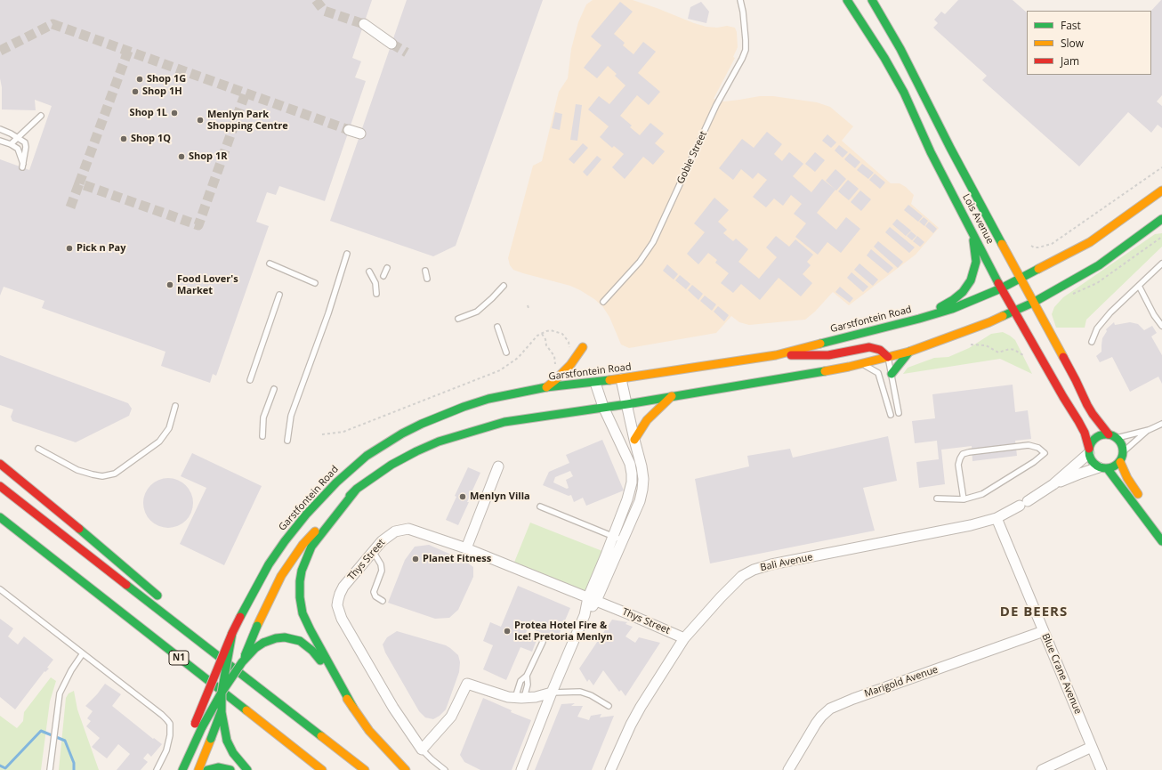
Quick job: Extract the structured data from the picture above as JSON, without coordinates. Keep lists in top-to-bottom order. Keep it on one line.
{"streets":{"main road":["Lois Avenue","Garstfontein Road","N1"],"street":["Thys Street","Bali Avenue","Blue Crane Avenue","Marigold Avenue"],"lane":["Gobie Street"]},"crossings":[["Lois Avenue","Garstfontein Road"],["Lois Avenue","Bali Avenue"],["Thys Street","Bali Avenue"],["Bali Avenue","Blue Crane Avenue"],["Blue Crane Avenue","Marigold Avenue"]],"districts":["DE BEERS"],"places":["Shop 1G","Shop 1H","Shop 1L","Menlyn Park Shopping Centre","Shop 1Q","Shop 1R","Pick n Pay","Food Lover's Market","Menlyn Villa","Planet Fitness","Protea Hotel Fire & Ice! Pretoria Menlyn"],"legend":["Fast","Slow","Jam"]}
